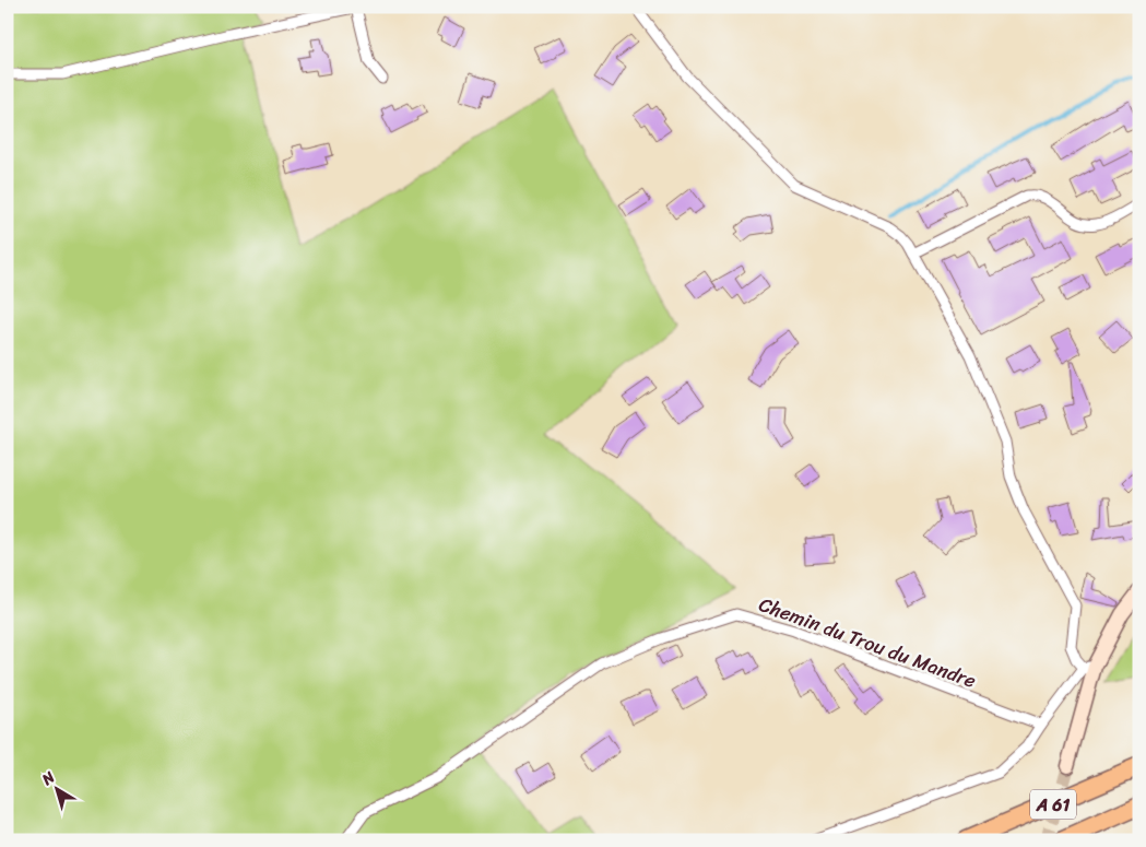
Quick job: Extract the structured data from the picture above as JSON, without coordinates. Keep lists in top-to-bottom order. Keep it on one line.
{"streets":{"highway":["A 61"],"street":["Chemin du Trou du Mandre"]},"north":"top left"}
